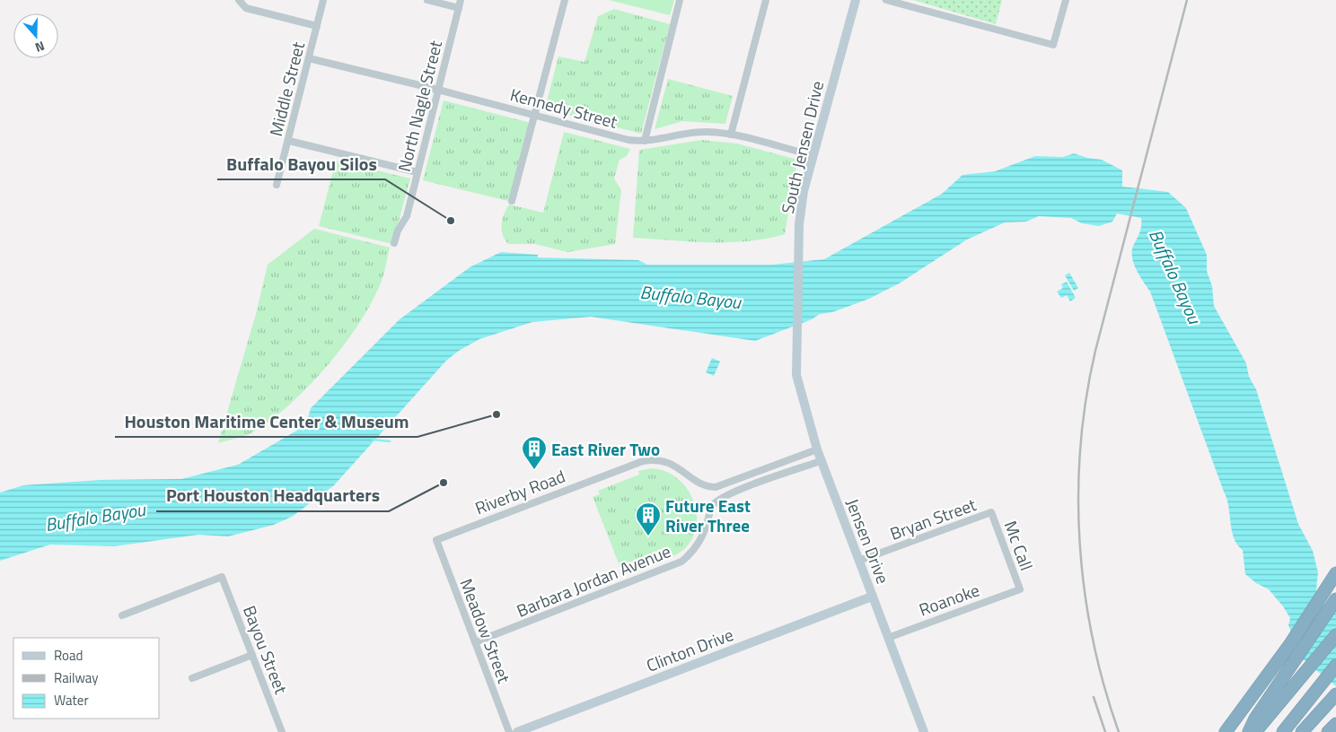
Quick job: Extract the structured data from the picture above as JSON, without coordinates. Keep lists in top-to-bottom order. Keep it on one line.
{"streets":{"main road":["South Jensen Drive","Jensen Drive","Clinton Drive"],"street":["Middle Street","North Nagle Street","Kennedy Street","Riverby Road","Bryan Street","Mc Call","Barbara Jordan Avenue","Roanoke","Meadow Street","Bayou Street"]},"crossings":[["Middle Street","Kennedy Street"],["North Nagle Street","Kennedy Street"],["Kennedy Street","South Jensen Drive"],["South Jensen Drive","Jensen Drive"],["Riverby Road","Jensen Drive"],["Riverby Road","Meadow Street"],["Bryan Street","Jensen Drive"],["Bryan Street","Mc Call"],["Jensen Drive","Barbara Jordan Avenue"],["Jensen Drive","Roanoke"],["Jensen Drive","Clinton Drive"],["Mc Call","Roanoke"],["Barbara Jordan Avenue","Meadow Street"]],"water":["Buffalo Bayou"],"places":{"other":["Buffalo Bayou Silos","Houston Maritime Center & Museum","Port Houston Headquarters"],"building":["East River Two","Future East River Three"]},"legend":["Road","Railway","Water"],"north":"bottom"}
